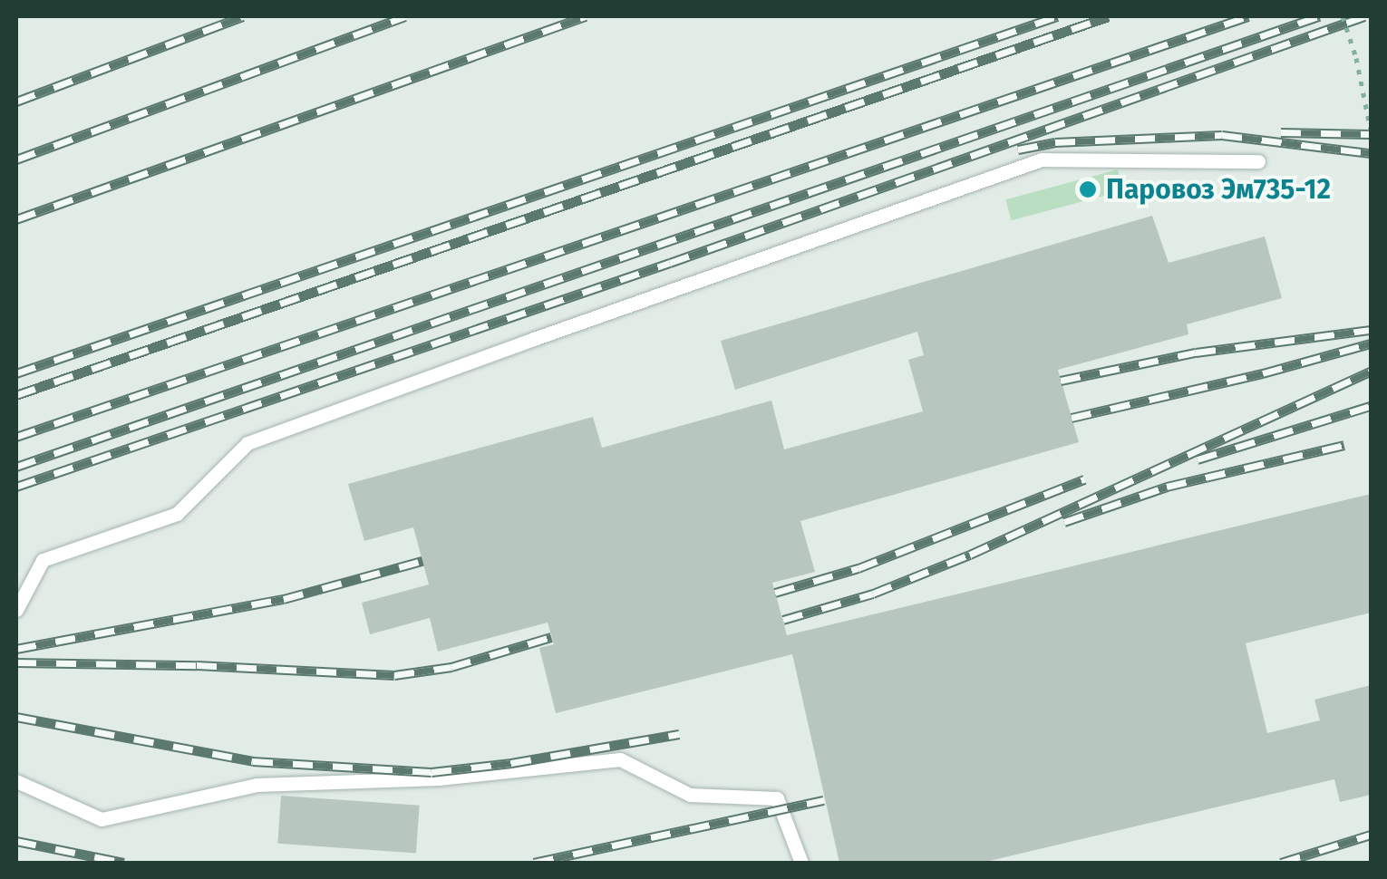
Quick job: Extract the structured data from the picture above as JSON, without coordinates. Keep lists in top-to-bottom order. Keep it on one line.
{"places":["Паровоз Эм735-12"]}
